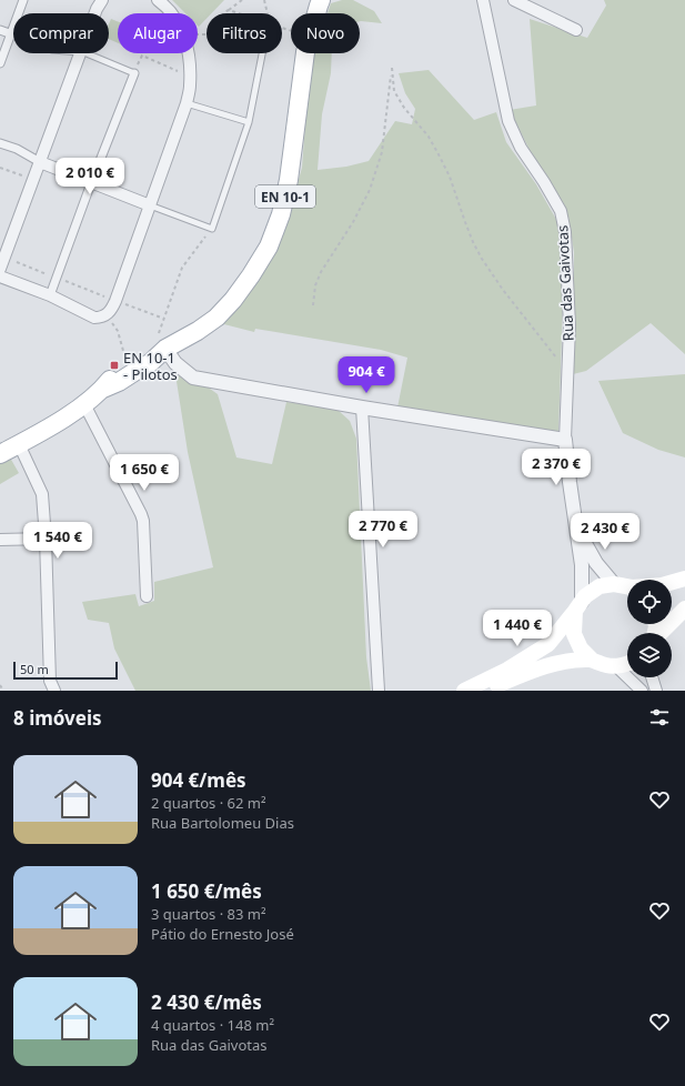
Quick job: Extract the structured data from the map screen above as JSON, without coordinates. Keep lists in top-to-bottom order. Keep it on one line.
{"streets":{"main road":["EN 10-1"],"street":["Rua das Gaivotas"]},"places":{"transit":["EN 10-1 - Pilotos"]},"scale_bar":"50 m","page":{"chip":["Comprar","Alugar","Filtros","Novo"],"price":["2 010 €","904 €","2 370 €","1 650 €","2 770 €","2 430 €","1 540 €","1 440 €"],"scale":"50 m","heading":"8 imóveis","list":[{"name":"904 €/mês","note":"2 quartos · 62 m² · Rua Bartolomeu Dias"},{"name":"1 650 €/mês","note":"3 quartos · 83 m² · Pátio do Ernesto José"},{"name":"2 430 €/mês","note":"4 quartos · 148 m² · Rua das Gaivotas"}]}}
